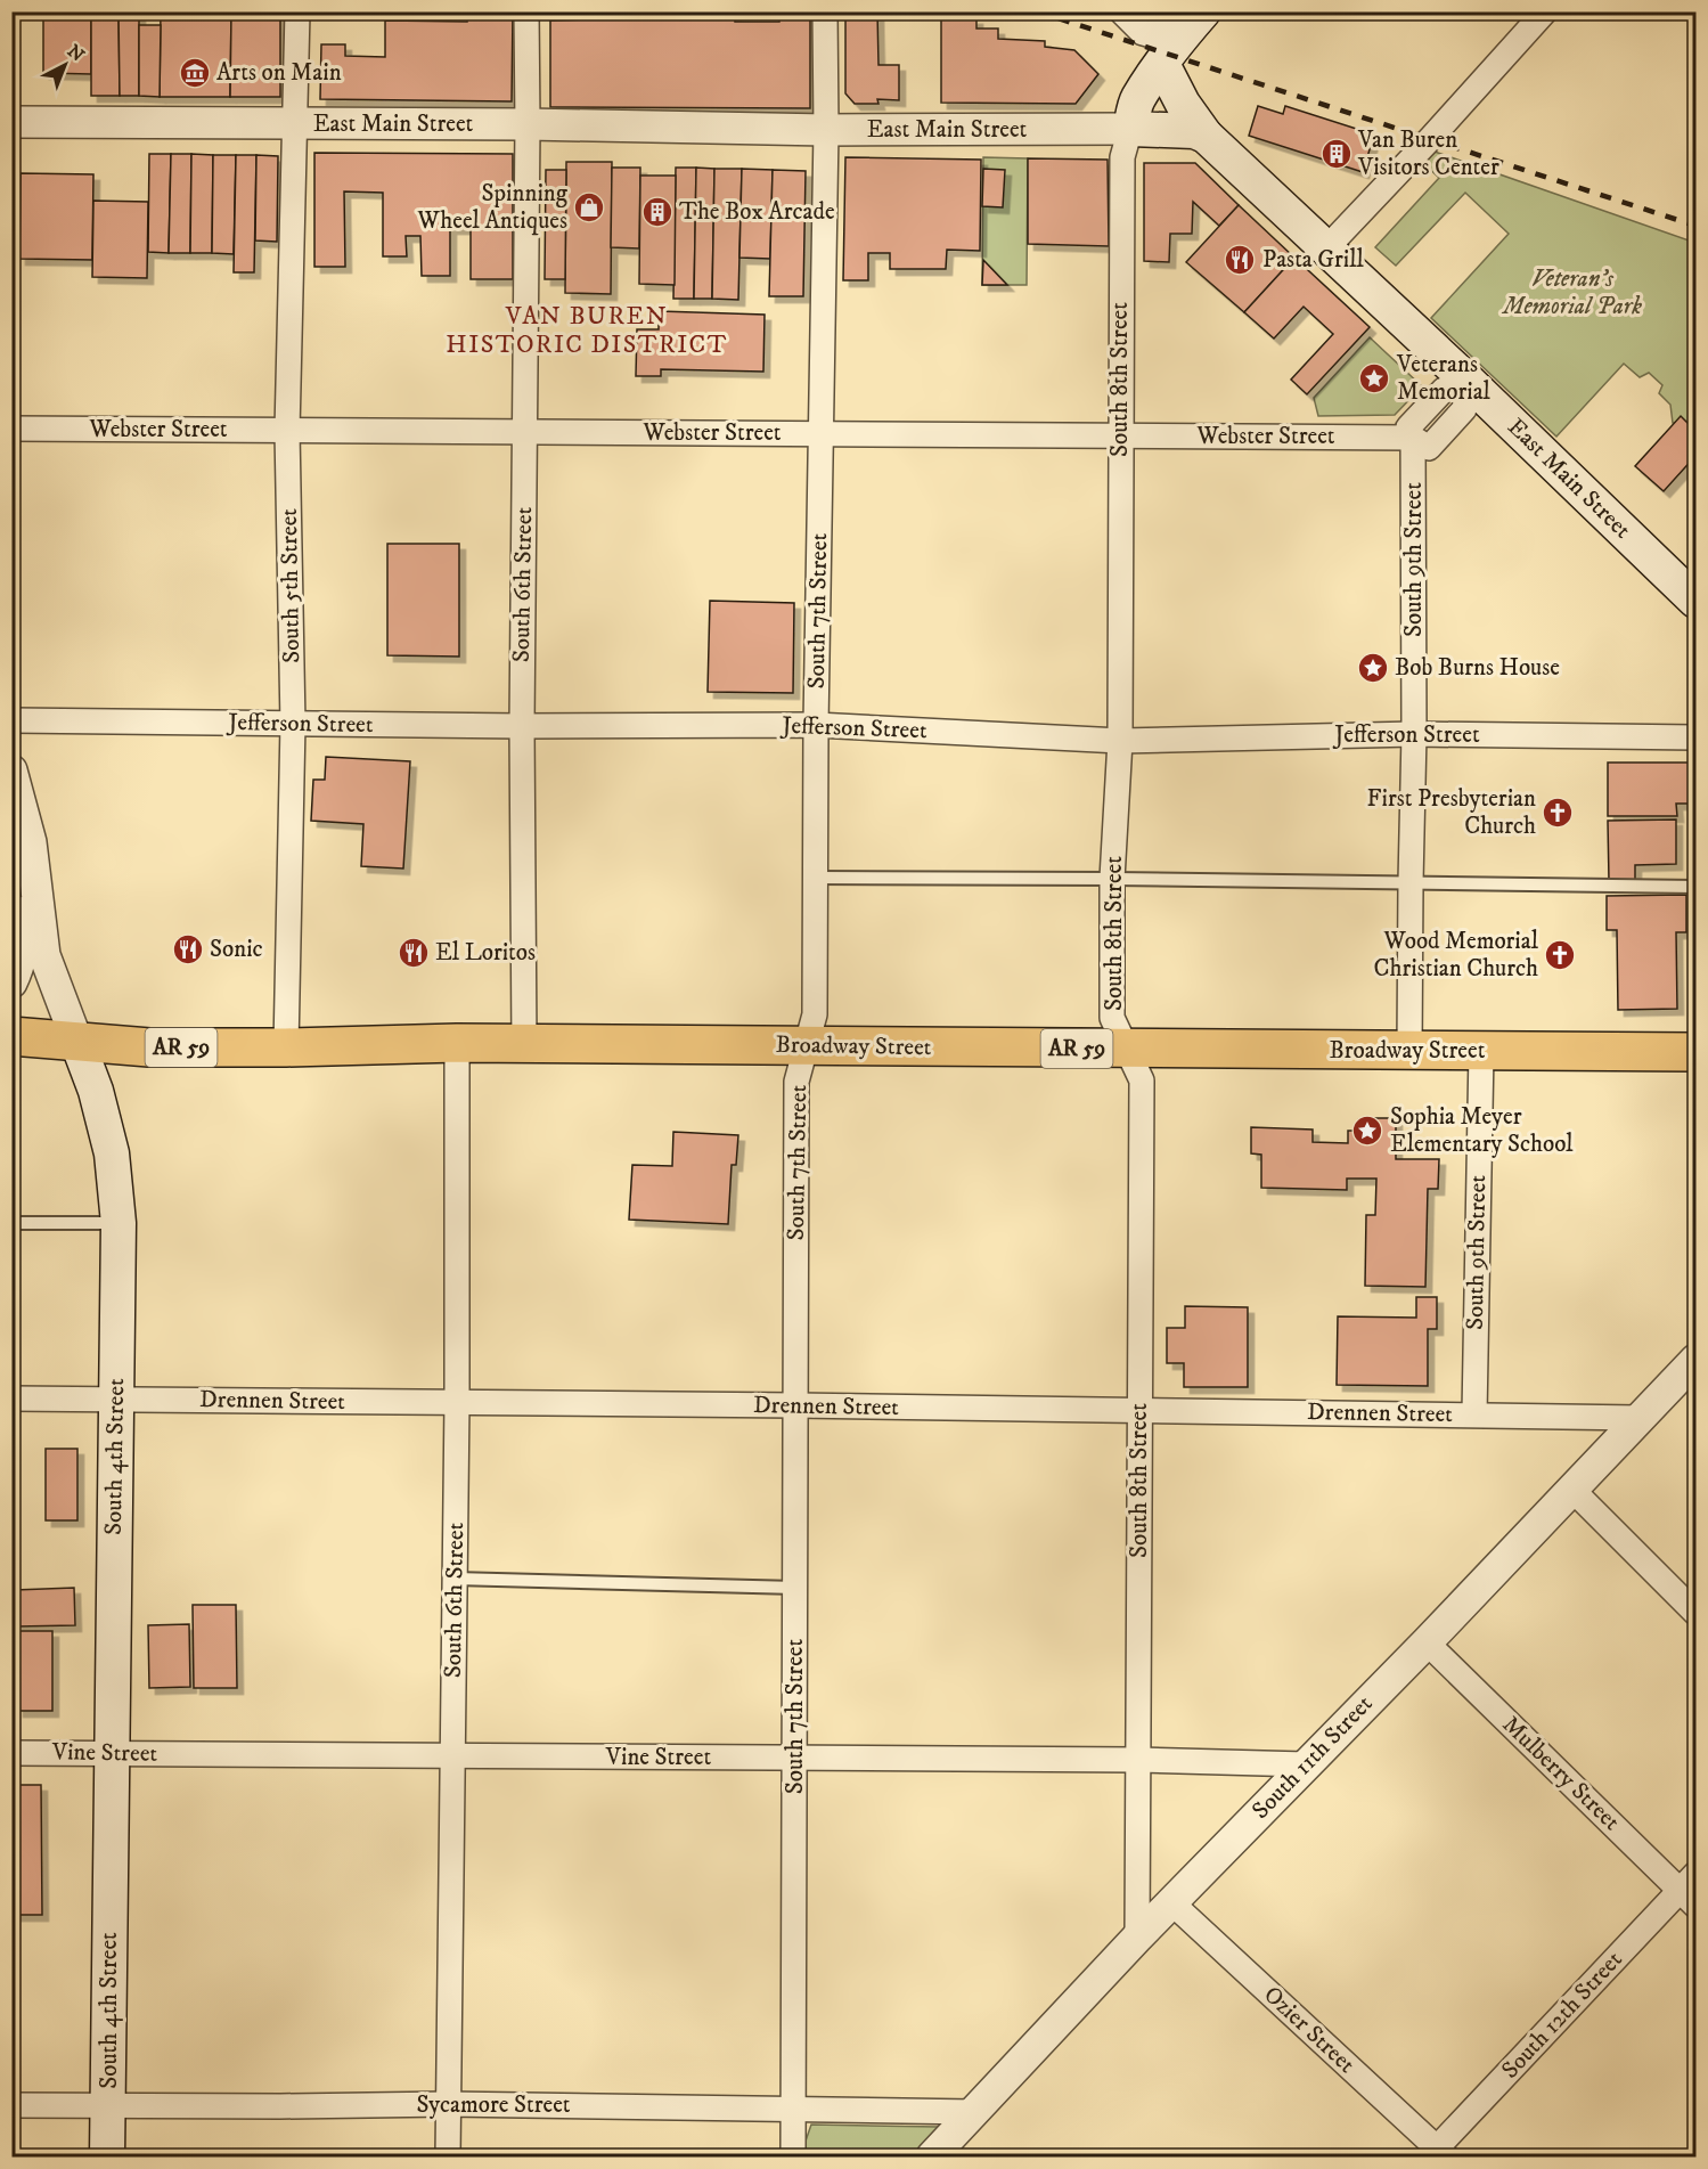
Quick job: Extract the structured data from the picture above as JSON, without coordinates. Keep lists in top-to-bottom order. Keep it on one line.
{"streets":{"main road":["East Main Street","Broadway Street","AR 59","South 4th Street"],"street":["South 8th Street","Webster Street","South 9th Street","South 6th Street","South 5th Street","South 7th Street","Jefferson Street","Drennen Street","Vine Street","South 11th Street","Mulberry Street","South 12th Street","Ozier Street","Sycamore Street"]},"crossings":[["East Main Street","South 8th Street"],["East Main Street","South 6th Street"],["East Main Street","South 5th Street"],["East Main Street","South 7th Street"],["South 8th Street","Webster Street"],["South 8th Street","Jefferson Street"],["South 8th Street","Broadway Street"],["South 8th Street","Drennen Street"],["South 8th Street","Vine Street"],["South 8th Street","South 11th Street"],["Webster Street","South 9th Street"],["Webster Street","South 6th Street"],["Webster Street","South 5th Street"],["Webster Street","South 7th Street"],["South 9th Street","Jefferson Street"],["South 9th Street","Broadway Street"],["South 9th Street","Drennen Street"],["South 6th Street","Jefferson Street"],["South 6th Street","Broadway Street"],["South 6th Street","Drennen Street"],["South 6th Street","Vine Street"],["South 6th Street","Sycamore Street"],["South 5th Street","Jefferson Street"],["South 5th Street","Broadway Street"],["South 7th Street","Jefferson Street"],["South 7th Street","Broadway Street"],["South 7th Street","Drennen Street"],["South 7th Street","Vine Street"],["South 7th Street","Sycamore Street"],["Broadway Street","South 4th Street"],["Drennen Street","South 4th Street"],["Drennen Street","South 11th Street"],["South 4th Street","Vine Street"],["South 4th Street","Sycamore Street"],["Vine Street","South 11th Street"],["South 11th Street","Mulberry Street"],["South 11th Street","Ozier Street"],["South 11th Street","Sycamore Street"],["Mulberry Street","South 12th Street"],["South 12th Street","Ozier Street"]],"districts":["VAN BUREN HISTORIC DISTRICT"],"parks":["Veteran's Memorial Park"],"places":{"museum":["Arts on Main"],"building":["Van Buren Visitors Center","The Box Arcade"],"shop":["Spinning Wheel Antiques"],"restaurant":["Pasta Grill","Sonic","El Loritos"],"place":["Veterans Memorial","Bob Burns House","Sophia Meyer Elementary School"],"church":["First Presbyterian Church","Wood Memorial Christian Church"]},"north":"top right"}
